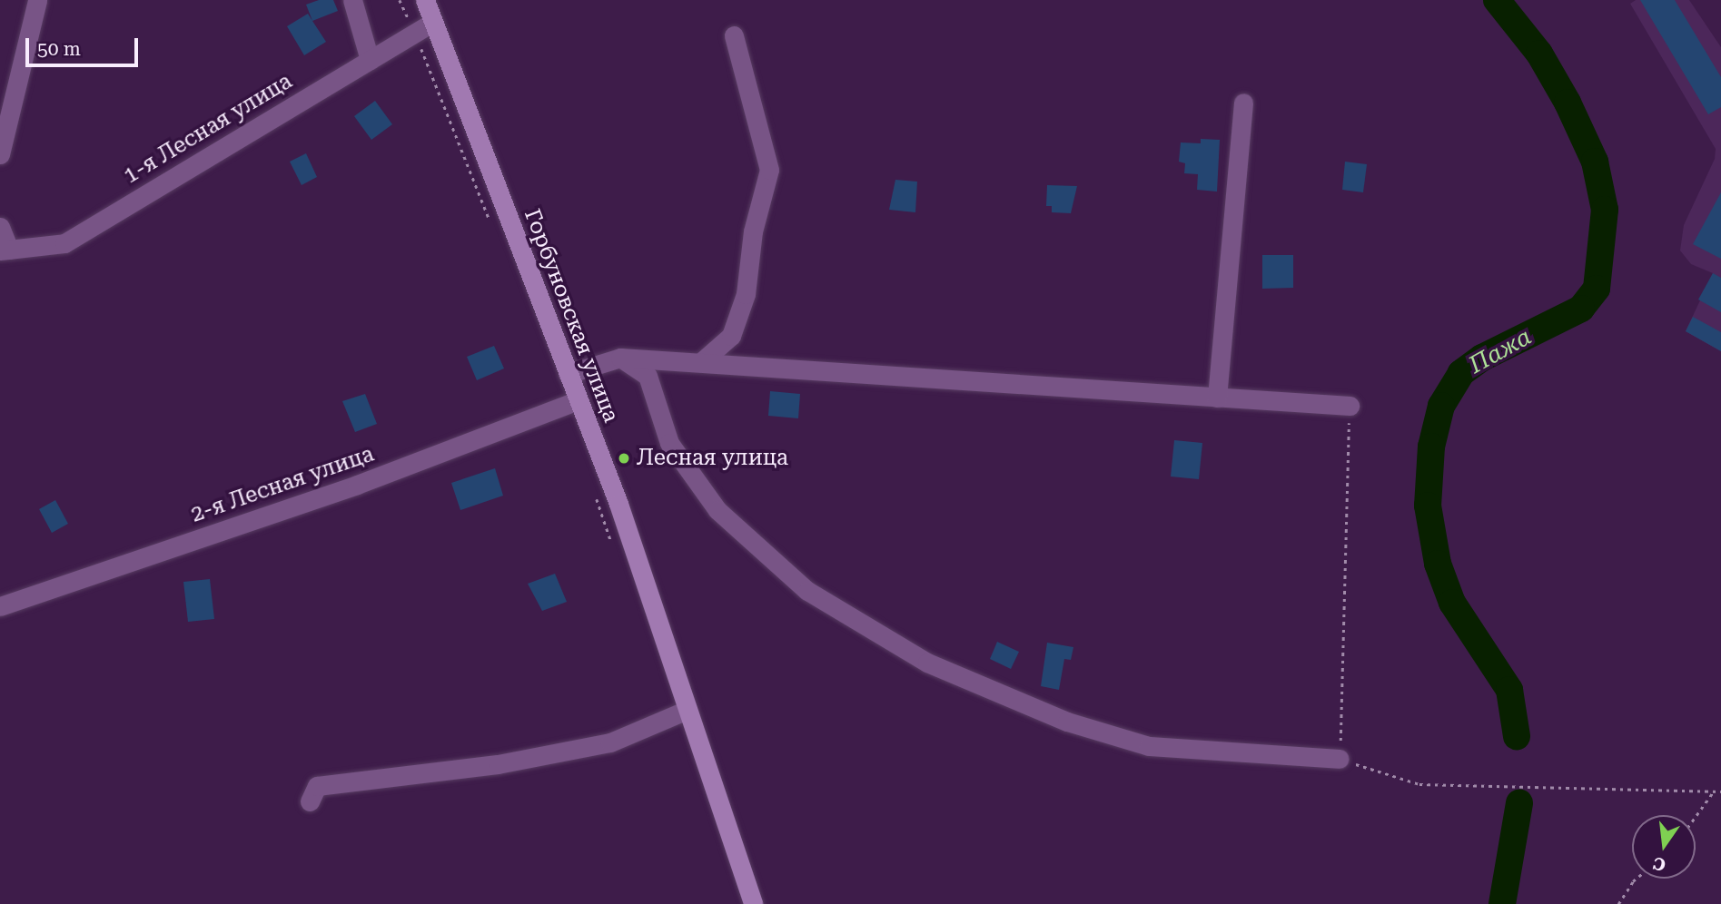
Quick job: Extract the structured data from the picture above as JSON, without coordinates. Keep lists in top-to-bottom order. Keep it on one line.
{"streets":{"main road":["Горбуновская улица"],"street":["1-я Лесная улица","2-я Лесная улица"]},"crossings":[["1-я Лесная улица","Горбуновская улица"],["Горбуновская улица","2-я Лесная улица"]],"water":["Пажа"],"places":["Лесная улица"],"scale_bar":"50 m","north":"bottom"}
